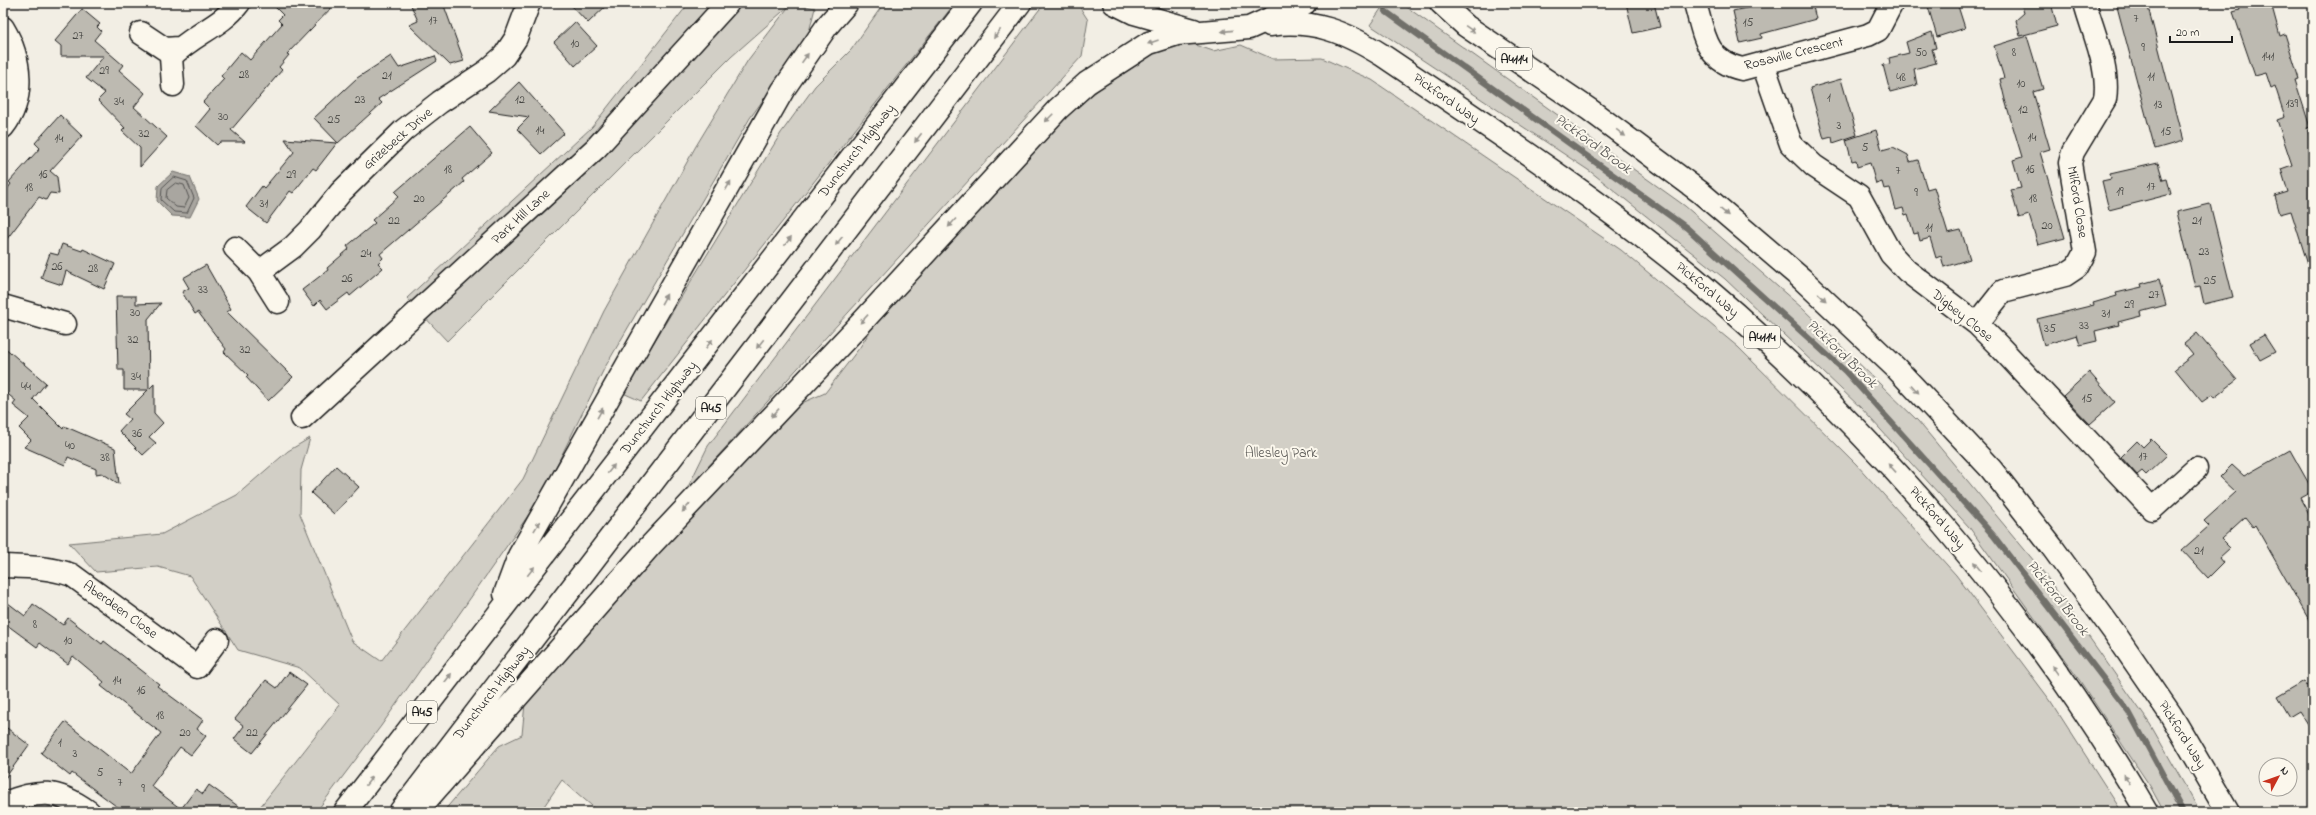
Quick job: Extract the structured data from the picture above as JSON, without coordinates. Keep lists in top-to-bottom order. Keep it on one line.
{"streets":{"main road":["Rosaville Crescent","A4114","Pickford Way","Grizebeck Drive","Dunchurch Highway","Milford Close","Park Hill Lane","Digbey Close","A45","Aberdeen Close"]},"crossings":[["Rosaville Crescent","Digbey Close"],["Milford Close","Digbey Close"]],"water":["Pickford Brook"],"parks":["Allesley Park"],"house_numbers":["7","17","15","27","10","9","50","8","141","29","28","21","11","48","10","1","23","12","34","139","13","12","30","25","3","14","15","32","14","14","5","18","16","7","16","29","17","18","19","9","20","18","31","22","21","20","11","23","24","26","28","26","25","33","27","29","30","31","33","35","32","32","34","44","15","36","40","17","38","21","8","10","14","16","18","20","22","1","3","5","7","9"],"scale_bar":"20 m","north":"top right"}
